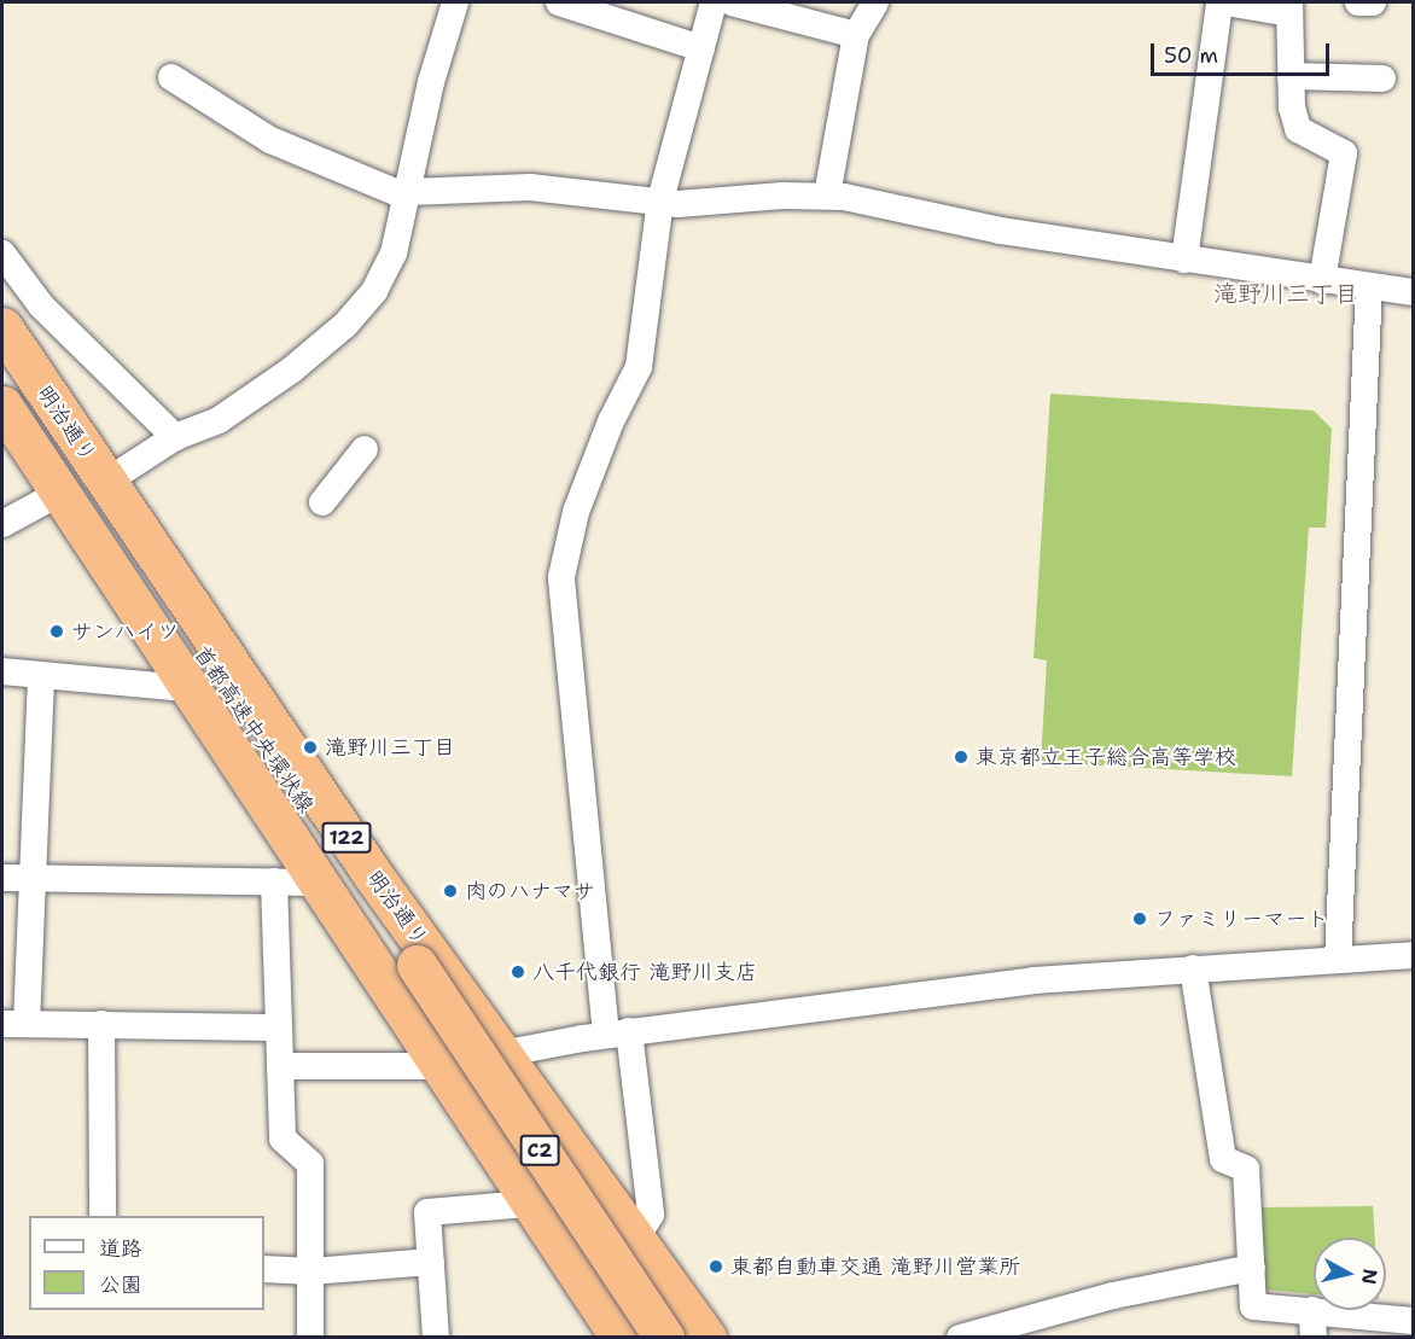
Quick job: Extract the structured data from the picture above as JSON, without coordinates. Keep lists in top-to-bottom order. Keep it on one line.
{"streets":{"highway":["明治通り","首都高速中央環状線","122","C2"]},"crossings":[["明治通り","首都高速中央環状線"]],"districts":["滝野川三丁目"],"places":["サンハイツ","滝野川三丁目","東京都立王子総合高等学校","肉のハナマサ","ファミリーマート","八千代銀行 滝野川支店","東都自動車交通 滝野川営業所"],"legend":["道路","公園"],"scale_bar":"50 m","north":"right"}
